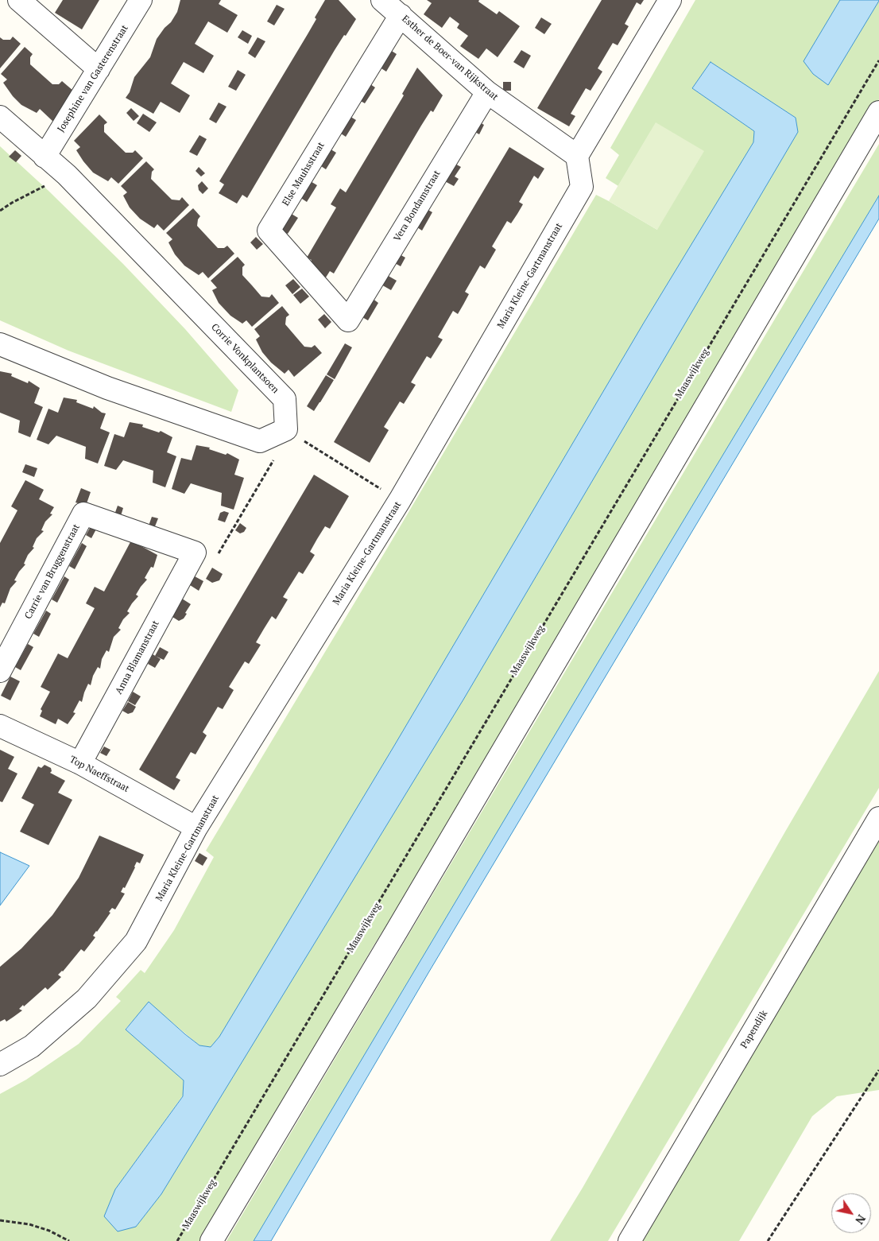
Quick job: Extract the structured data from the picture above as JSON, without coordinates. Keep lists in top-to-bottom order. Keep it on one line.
{"streets":{"street":["Esther de Boer-van Rijkstraat","Josephine van Gasterenstraat","Else Mauhsstraat","Vera Bondamstraat","Maria Kleine-Gartmanstraat","Corrie Vonkplantsoen","Carrie van Bruggenstraat","Anna Blamanstraat","Top Naeffstraat","Papendijk"],"path":["Maaswijkweg"]},"crossings":[["Esther de Boer-van Rijkstraat","Else Mauhsstraat"],["Esther de Boer-van Rijkstraat","Vera Bondamstraat"],["Esther de Boer-van Rijkstraat","Maria Kleine-Gartmanstraat"],["Josephine van Gasterenstraat","Corrie Vonkplantsoen"],["Else Mauhsstraat","Vera Bondamstraat"],["Maria Kleine-Gartmanstraat","Top Naeffstraat"],["Carrie van Bruggenstraat","Anna Blamanstraat"],["Anna Blamanstraat","Top Naeffstraat"]],"north":"bottom right"}
